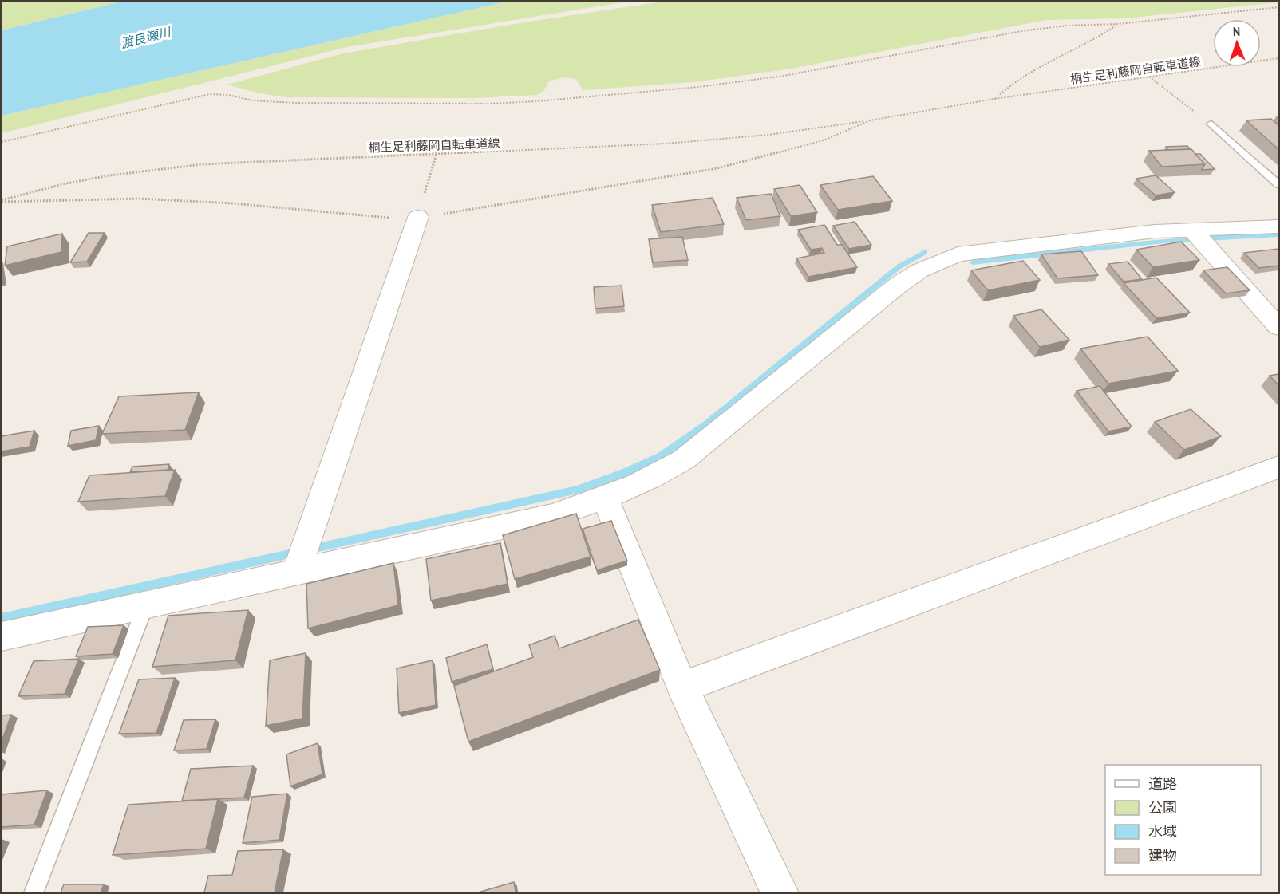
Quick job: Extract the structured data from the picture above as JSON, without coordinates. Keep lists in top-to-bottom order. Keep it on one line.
{"streets":{"path":["桐生足利藤岡自転車道線"]},"water":["渡良瀬川"],"legend":["道路","公園","水域","建物"],"north":"top"}
